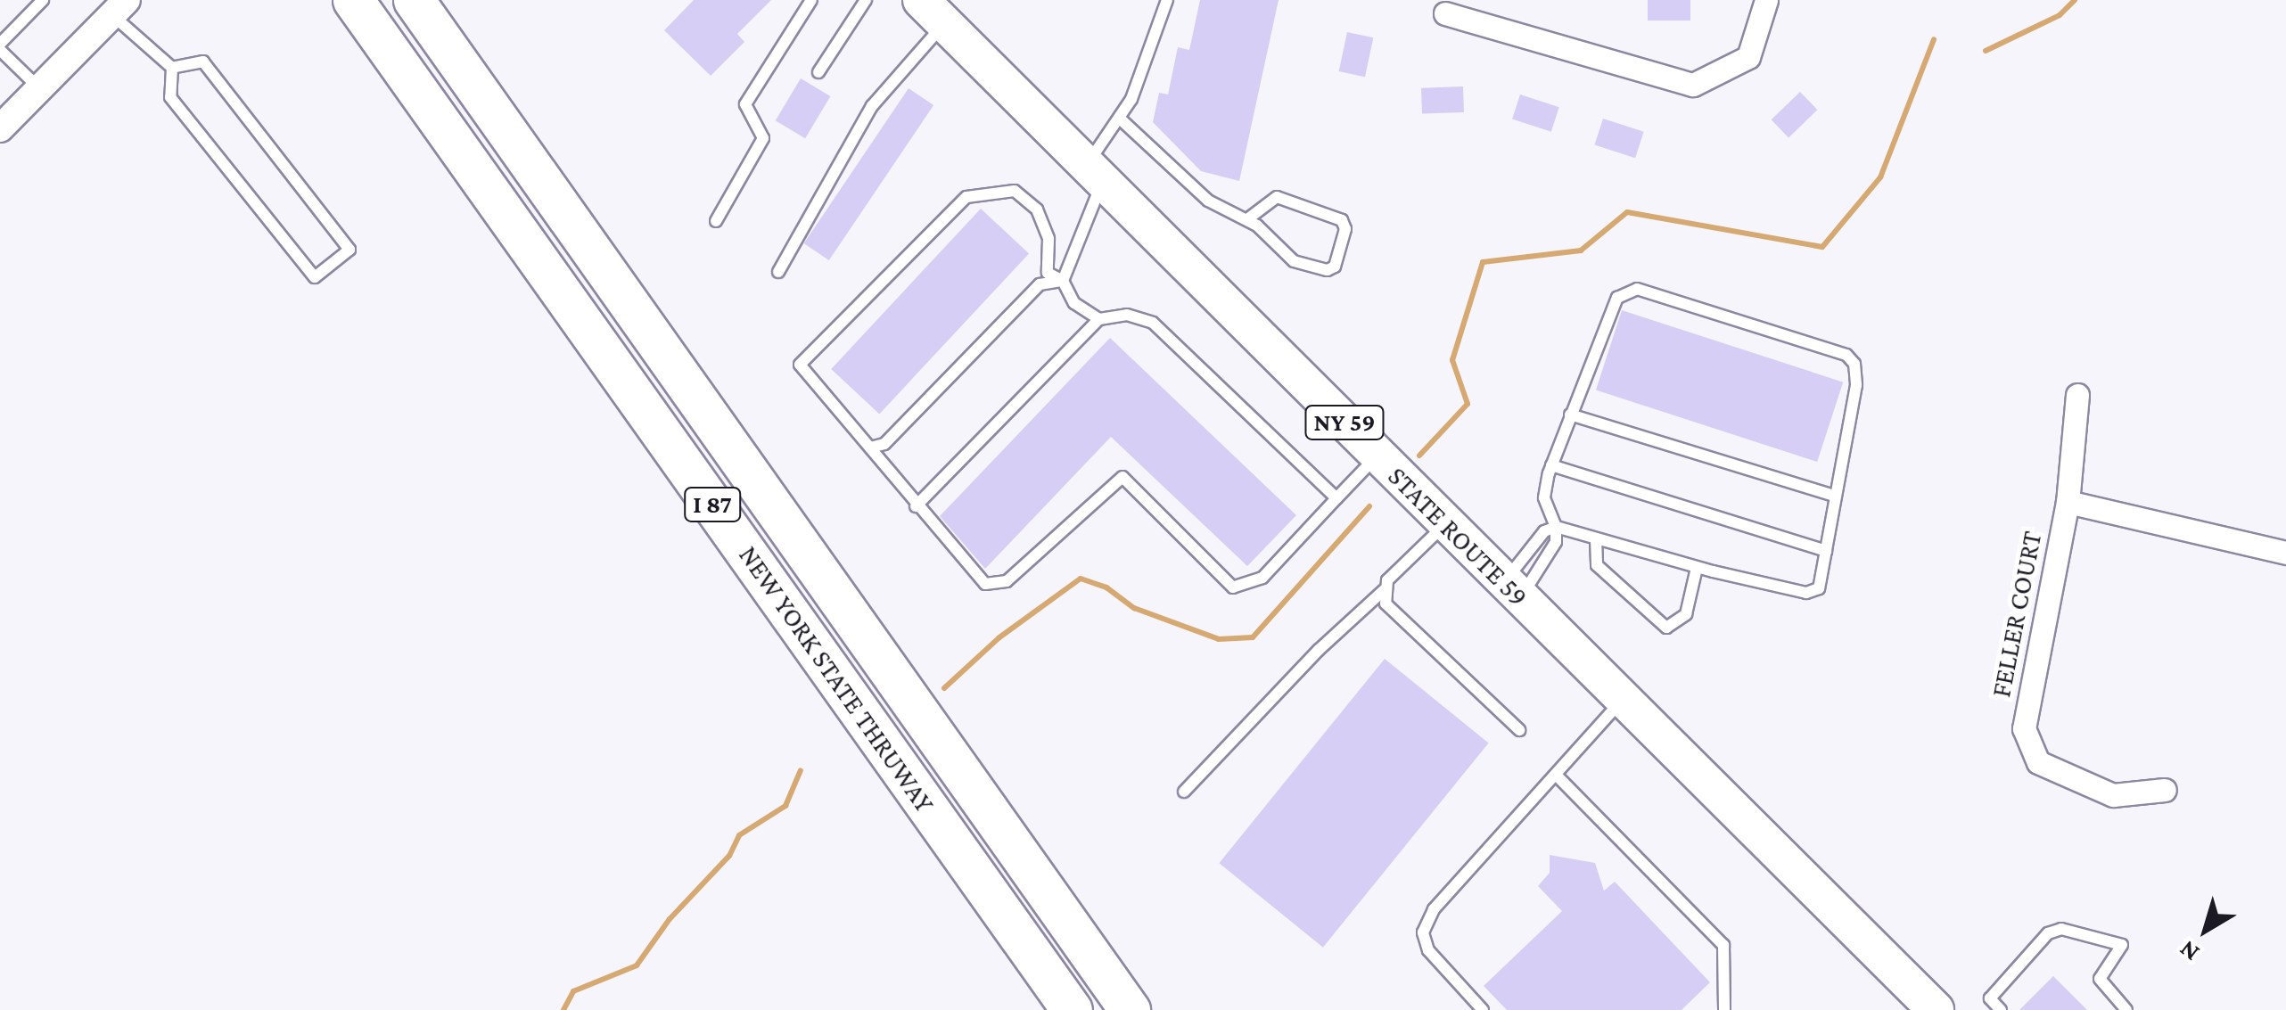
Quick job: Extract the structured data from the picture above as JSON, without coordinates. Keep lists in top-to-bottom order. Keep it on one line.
{"streets":{"highway":["I 87","NEW YORK STATE THRUWAY"],"main road":["NY 59","STATE ROUTE 59"],"street":["FELLER COURT"]},"north":"bottom left"}
